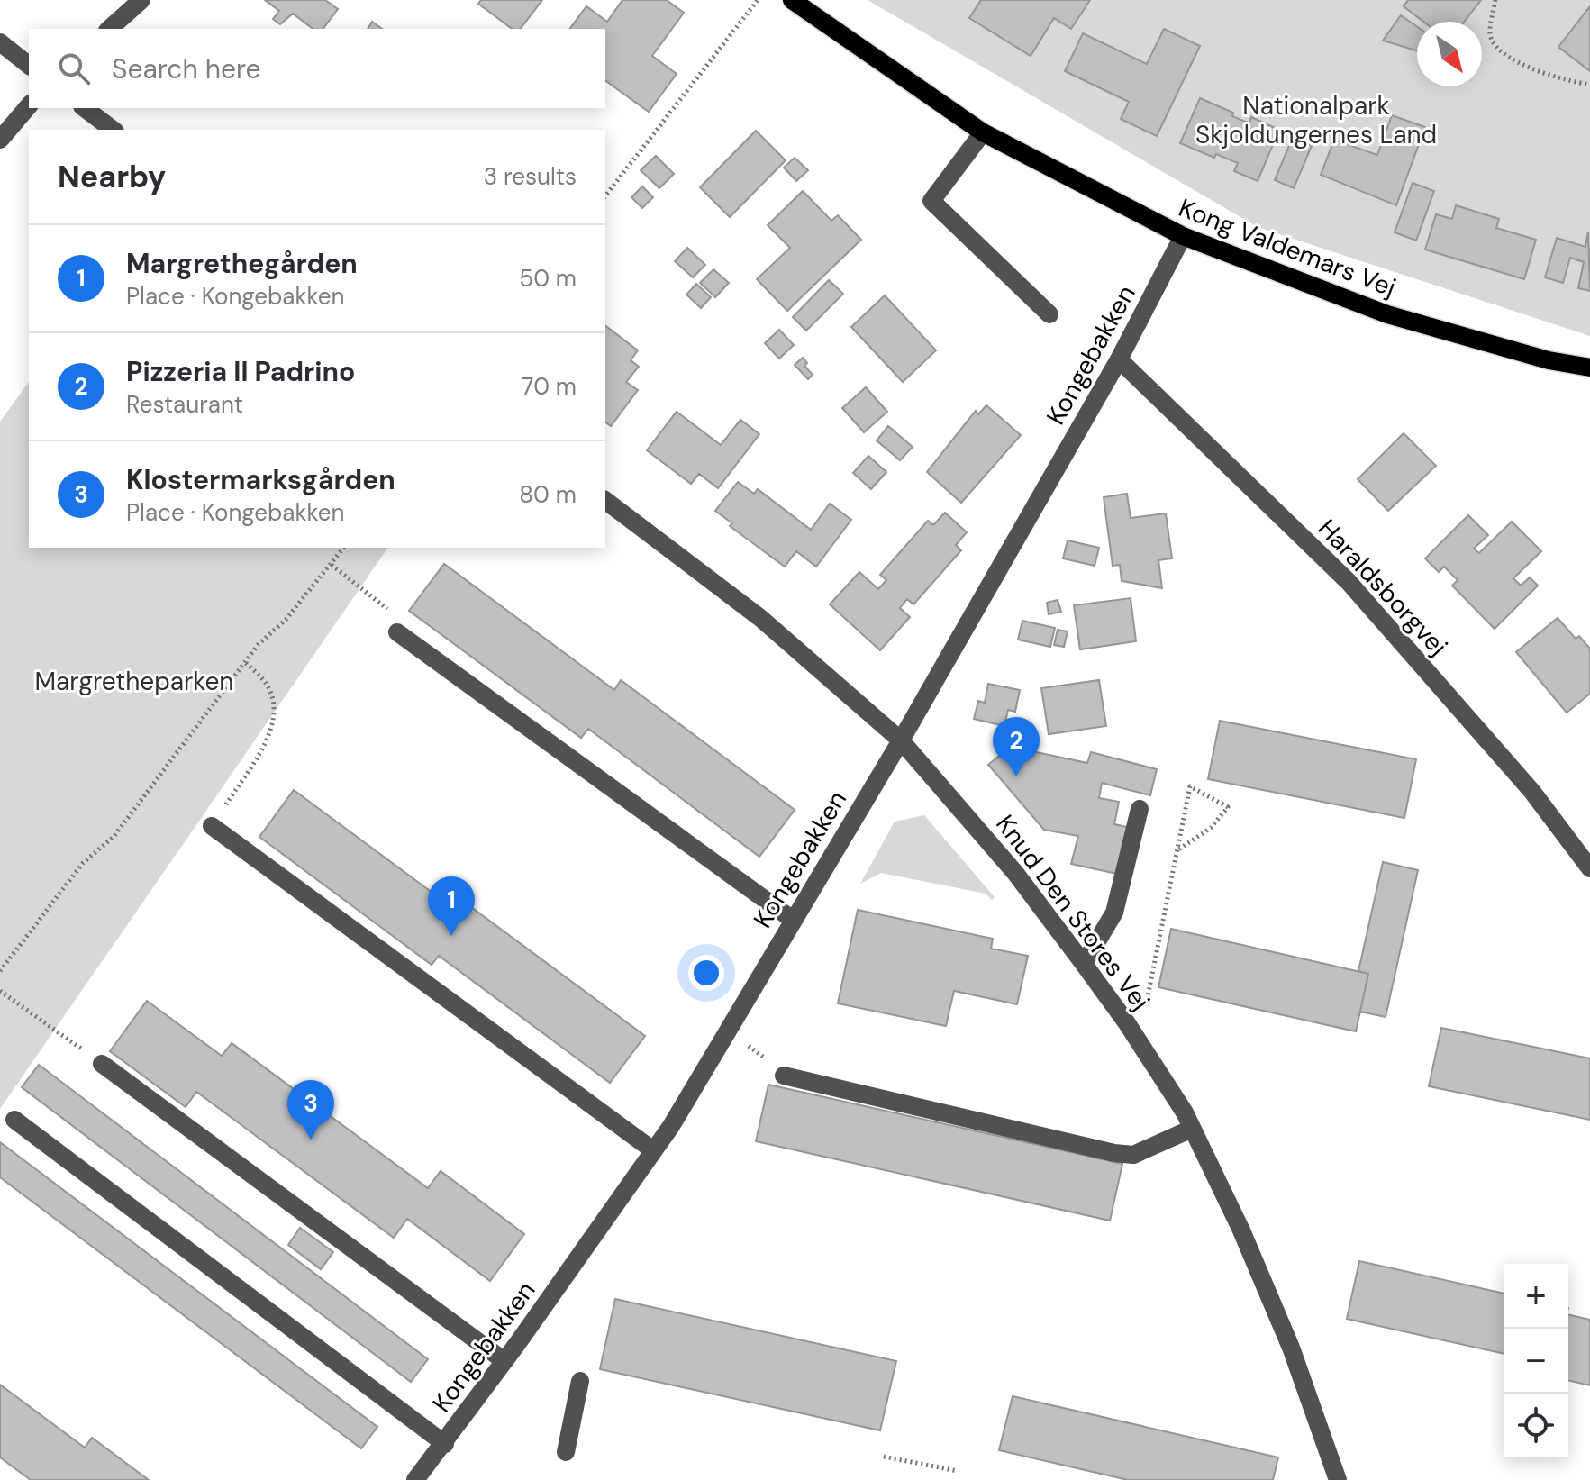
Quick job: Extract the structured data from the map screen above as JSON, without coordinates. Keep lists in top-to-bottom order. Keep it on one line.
{"streets":{"main road":["Kong Valdemars Vej"],"street":["Kongebakken","Haraldsborgvej","Knud Den Stores Vej"]},"crossings":[["Kong Valdemars Vej","Kongebakken"],["Kongebakken","Haraldsborgvej"],["Kongebakken","Knud Den Stores Vej"]],"parks":["Nationalpark Skjoldungernes Land","Margretheparken"],"north":"bottom right","page":{"search":"Search here","heading":["Nearby","3 results"],"list":[{"mark":"1","name":"Margrethegården","note":"Place · Kongebakken","value":"50 m"},{"mark":"2","name":"Pizzeria Il Padrino","note":"Restaurant","value":"70 m"},{"mark":"3","name":"Klostermarksgården","note":"Place · Kongebakken","value":"80 m"}],"pins":["2","1","3"],"map_buttons":["+","−"]}}
